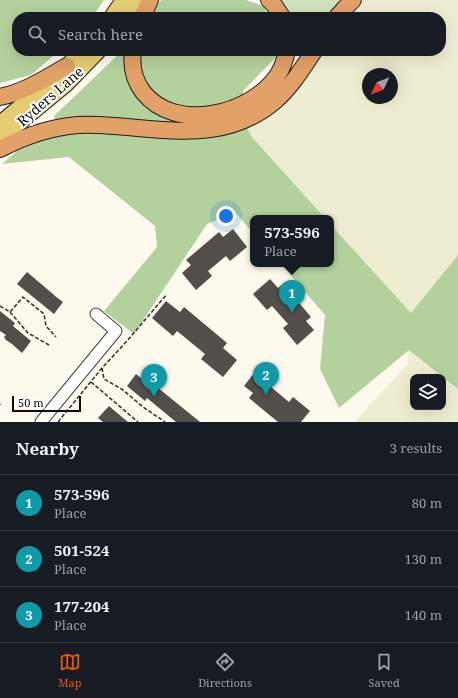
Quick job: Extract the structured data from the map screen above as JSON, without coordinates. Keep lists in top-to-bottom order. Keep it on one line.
{"streets":{"main road":["Ryders Lane"]},"scale_bar":"50 m","north":"bottom left","page":{"search":"Search here","popup":["573-596","Place"],"pins":["1","2","3"],"scale":"50 m","heading":["Nearby","3 results"],"list":[{"mark":"1","name":"573-596","note":"Place","value":"80 m"},{"mark":"2","name":"501-524","note":"Place","value":"130 m"},{"mark":"3","name":"177-204","note":"Place","value":"140 m"}],"nav":["Map","Directions","Saved"]}}
